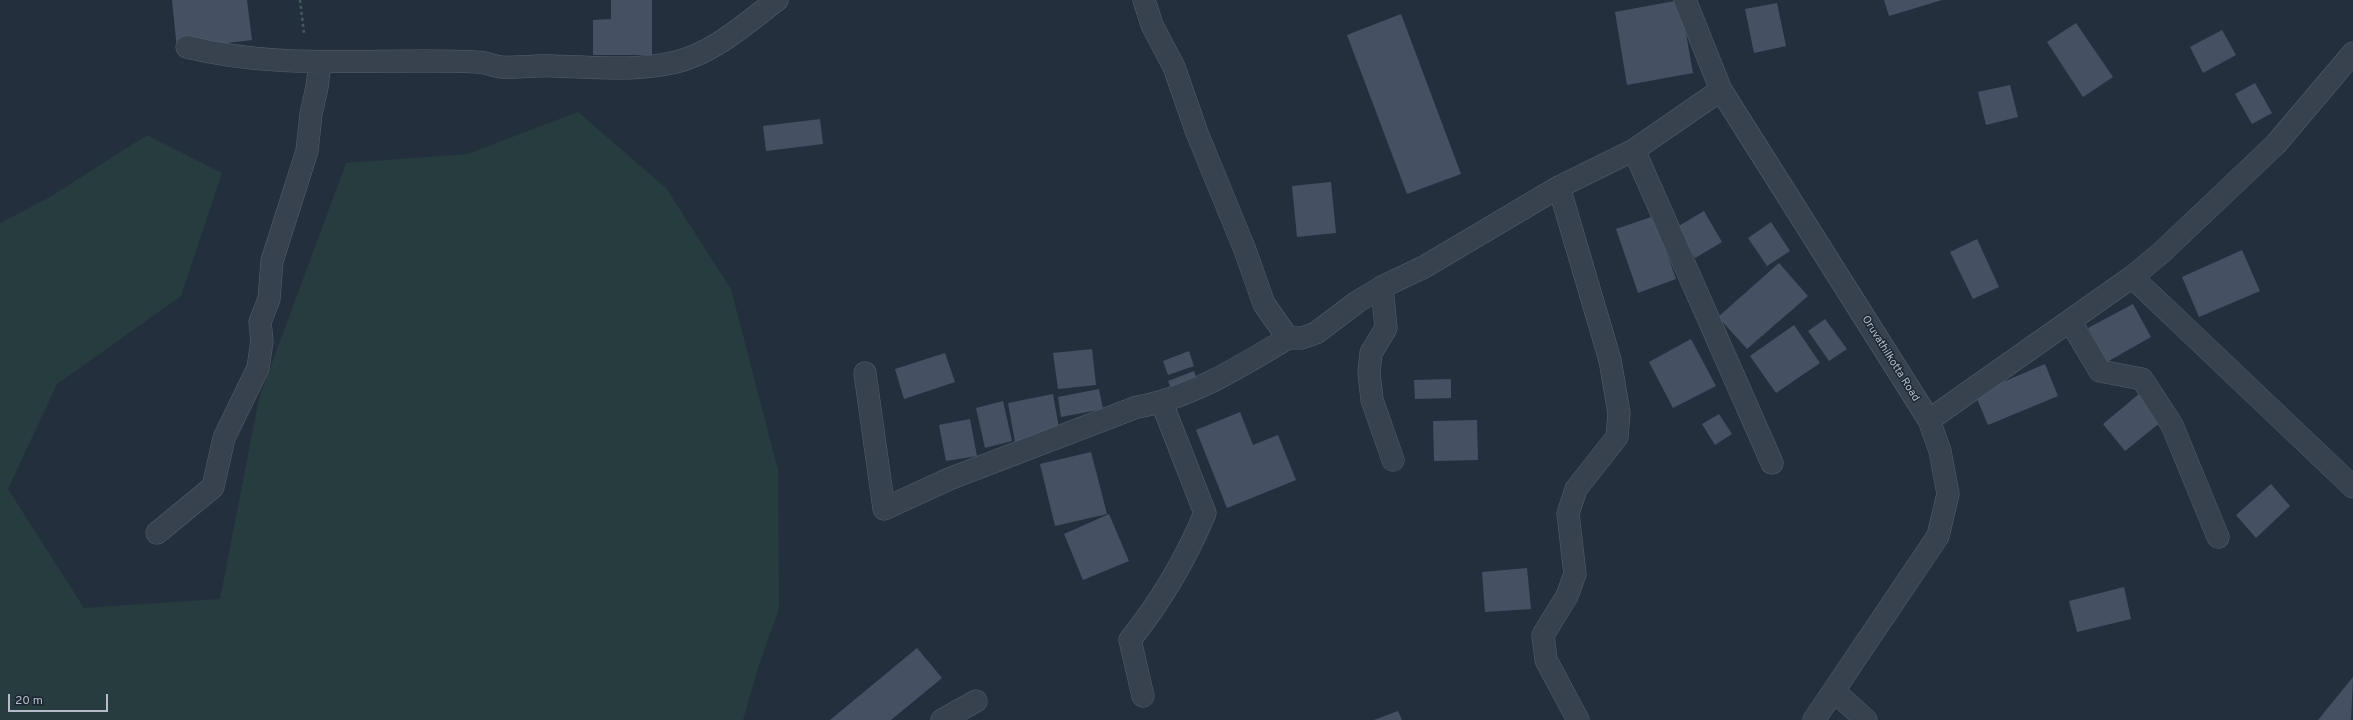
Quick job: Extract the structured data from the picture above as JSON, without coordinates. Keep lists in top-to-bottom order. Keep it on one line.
{"streets":{"street":["Oruvathilkotta Road"]},"scale_bar":"20 m"}
